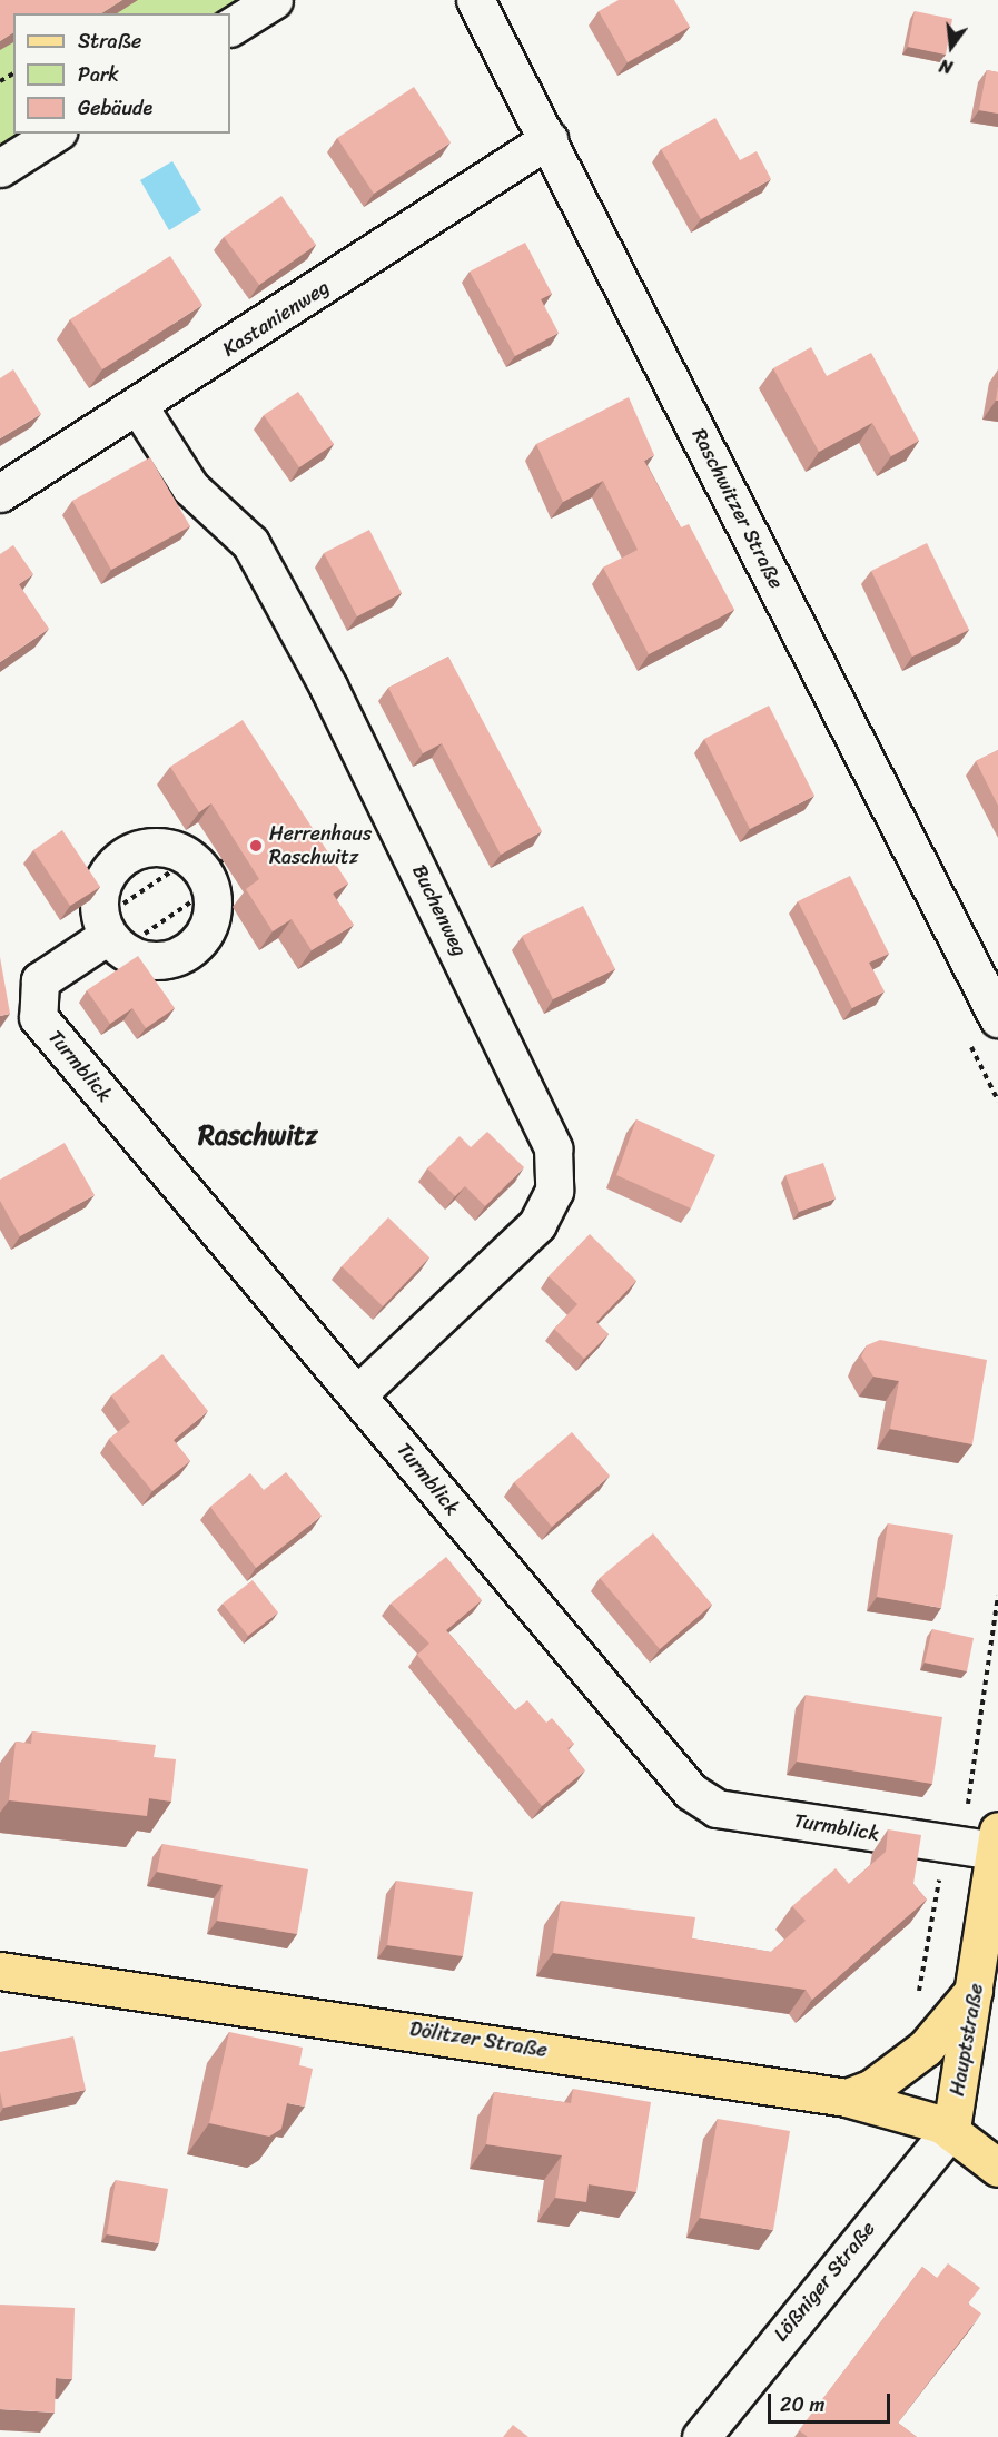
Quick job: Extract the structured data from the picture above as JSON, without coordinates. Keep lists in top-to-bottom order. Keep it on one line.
{"streets":{"main road":["Dölitzer Straße","Hauptstraße"],"street":["Kastanienweg","Raschwitzer Straße","Buchenweg","Turmblick","Lößniger Straße"]},"crossings":[["Kastanienweg","Raschwitzer Straße"],["Kastanienweg","Buchenweg"],["Buchenweg","Turmblick"],["Turmblick","Hauptstraße"],["Dölitzer Straße","Hauptstraße"],["Dölitzer Straße","Lößniger Straße"],["Hauptstraße","Lößniger Straße"]],"districts":["Raschwitz"],"places":["Herrenhaus Raschwitz"],"legend":["Straße","Park","Gebäude"],"scale_bar":"20 m","north":"bottom"}
